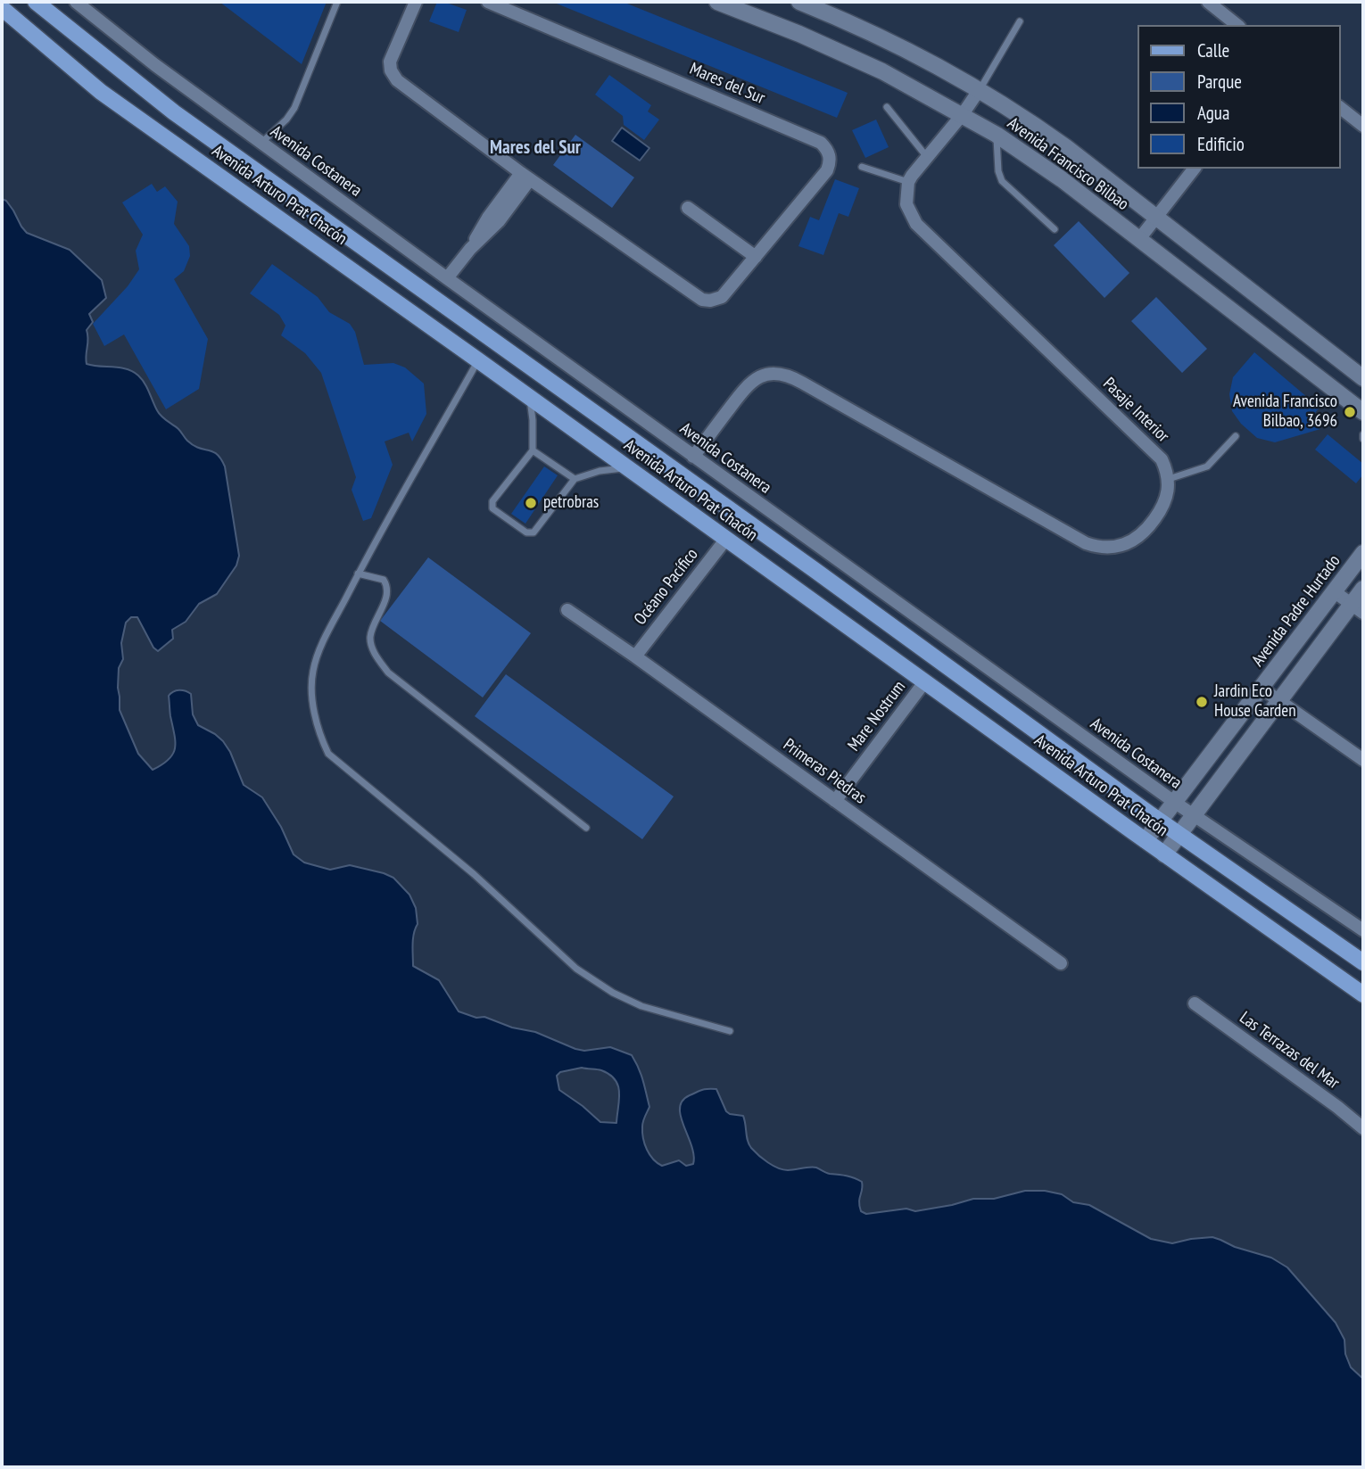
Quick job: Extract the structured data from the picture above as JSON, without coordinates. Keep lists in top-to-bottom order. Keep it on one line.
{"streets":{"main road":["Avenida Francisco Bilbao","Avenida Arturo Prat Chacón","Avenida Padre Hurtado"],"street":["Mares del Sur","Avenida Costanera","Pasaje Interior","Océano Pacífico","Mare Nostrum","Primeras Piedras","Las Terrazas del Mar"]},"crossings":[["Avenida Costanera","Avenida Padre Hurtado"],["Avenida Arturo Prat Chacón","Océano Pacífico"],["Avenida Arturo Prat Chacón","Avenida Padre Hurtado"],["Avenida Arturo Prat Chacón","Mare Nostrum"],["Océano Pacífico","Primeras Piedras"],["Mare Nostrum","Primeras Piedras"]],"districts":["Mares del Sur"],"places":["Avenida Francisco Bilbao, 3696","petrobras","Jardin Eco House Garden"],"legend":["Calle","Parque","Agua","Edificio"]}
